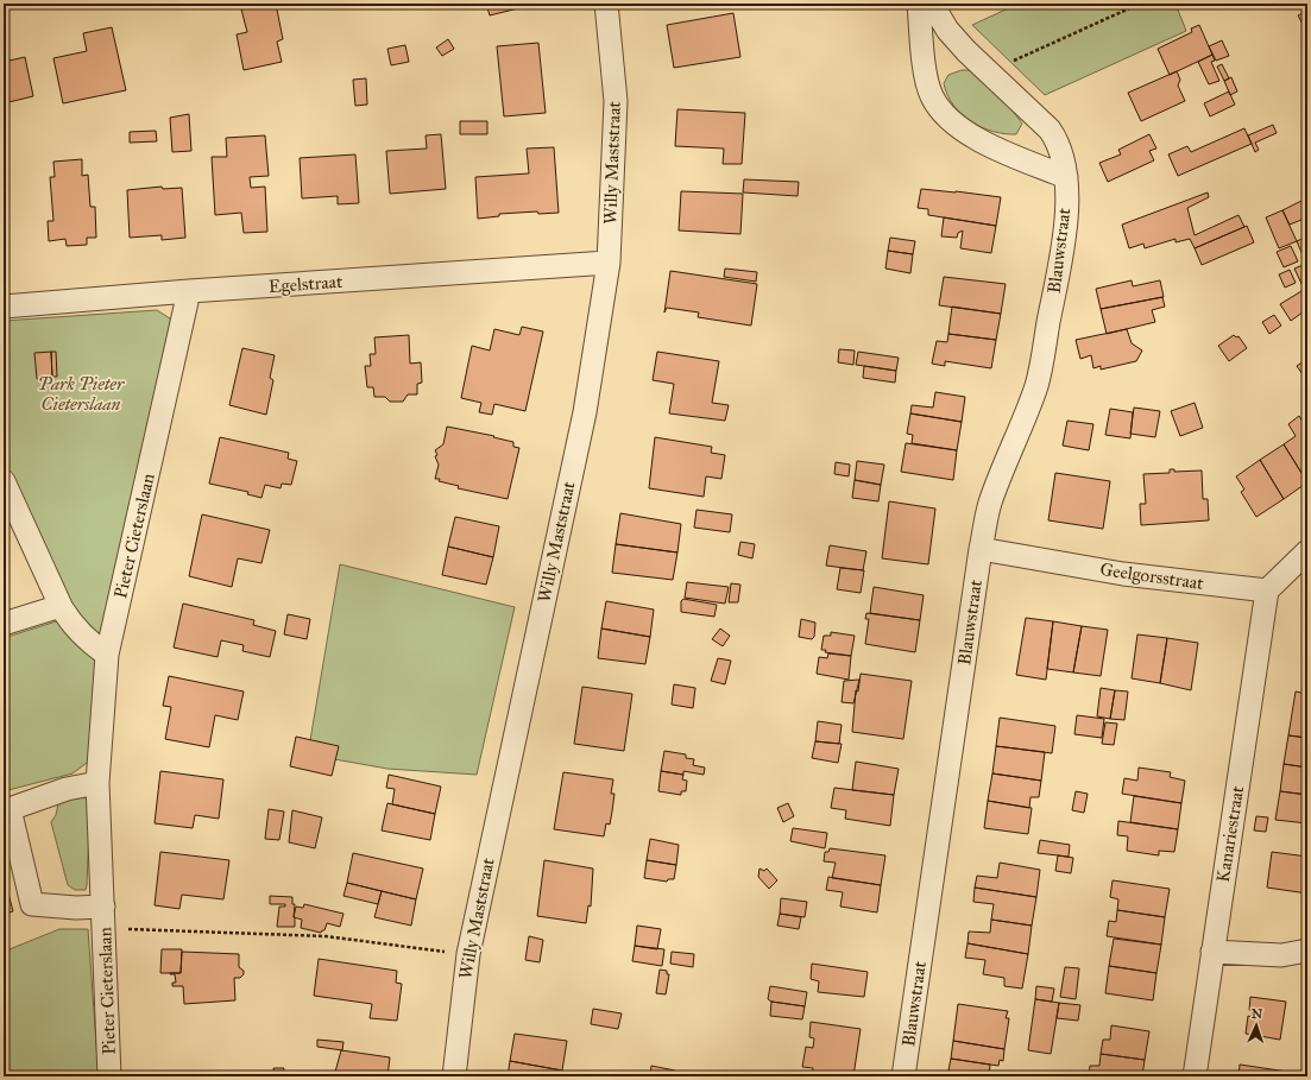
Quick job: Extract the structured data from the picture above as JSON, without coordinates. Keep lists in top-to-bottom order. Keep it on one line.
{"streets":{"street":["Willy Maststraat","Blauwstraat","Egelstraat","Pieter Cieterslaan","Geelgorsstraat","Kanariestraat"]},"crossings":[["Willy Maststraat","Egelstraat"],["Blauwstraat","Geelgorsstraat"],["Egelstraat","Pieter Cieterslaan"],["Geelgorsstraat","Kanariestraat"]],"parks":["Park Pieter Cieterslaan"],"north":"top"}
